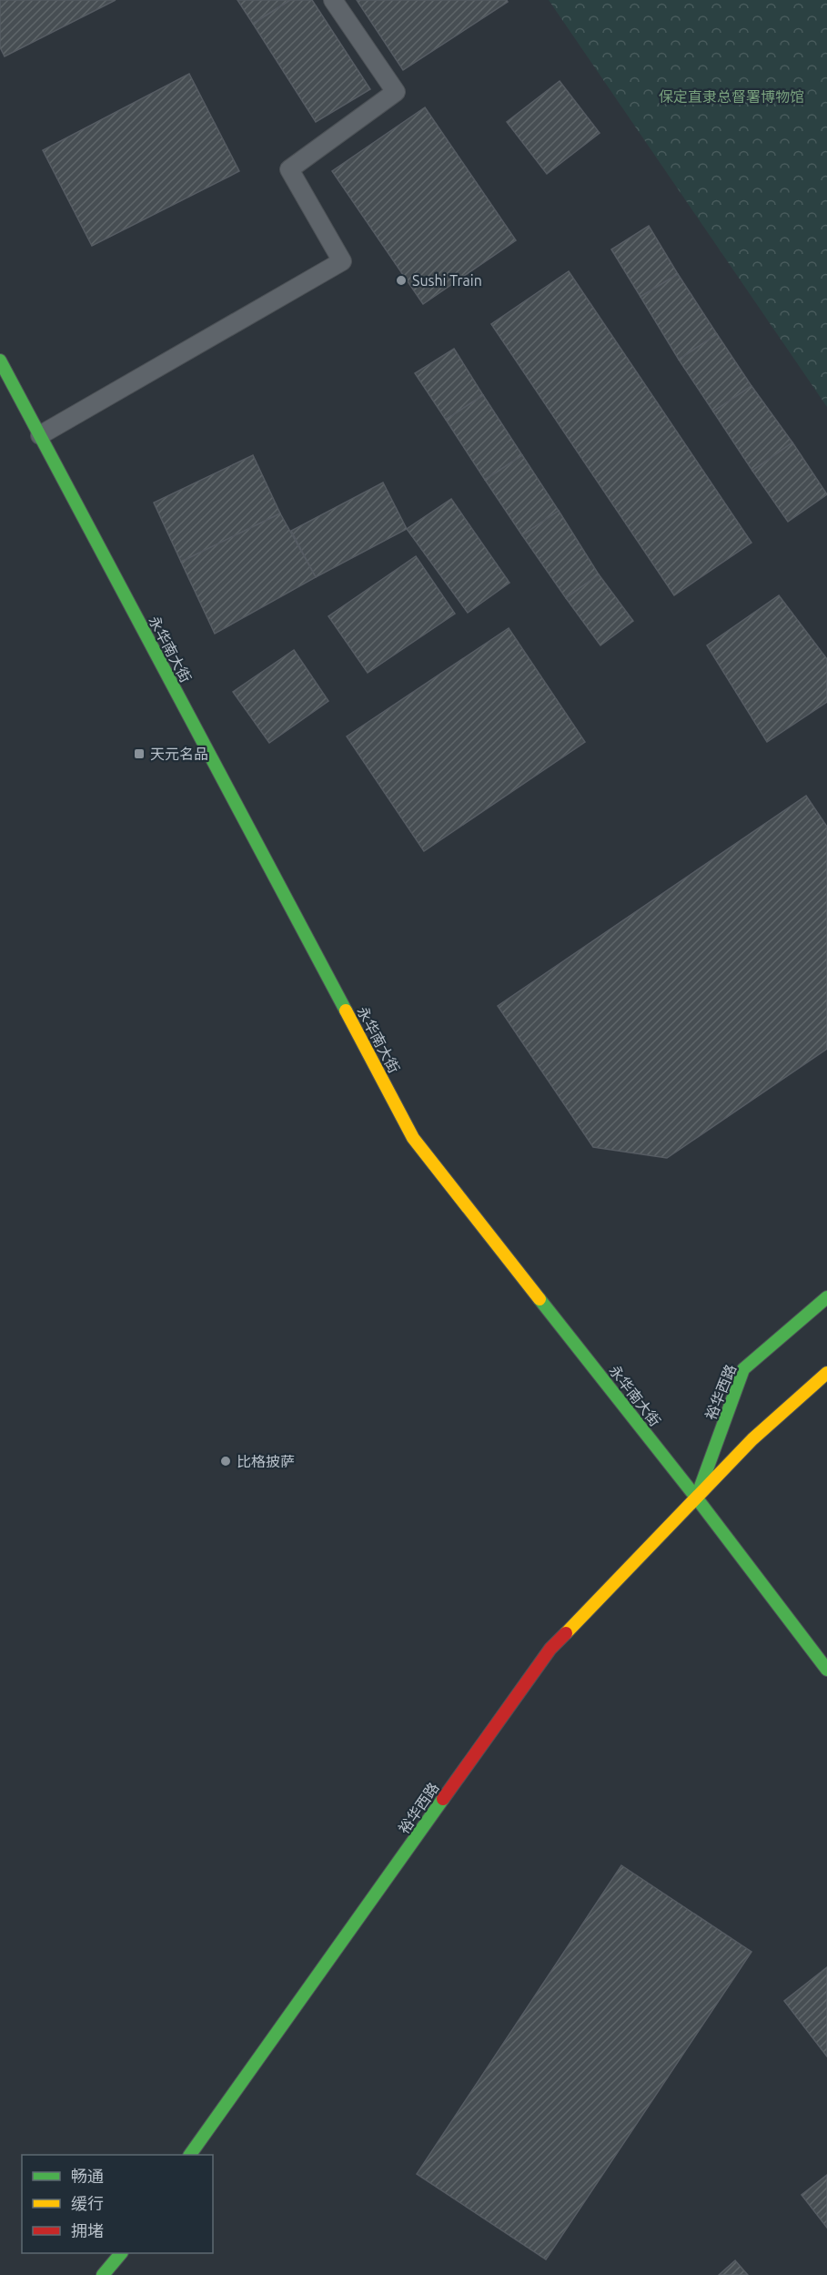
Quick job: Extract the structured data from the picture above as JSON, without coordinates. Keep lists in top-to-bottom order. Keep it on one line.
{"streets":{"street":["永华南大街","裕华西路"]},"crossings":[["永华南大街","裕华西路"]],"parks":["保定直隶总督署博物馆"],"places":{"other":["Sushi Train","比格披萨"],"transit":["天元名品"]},"legend":["畅通","缓行","拥堵"]}
